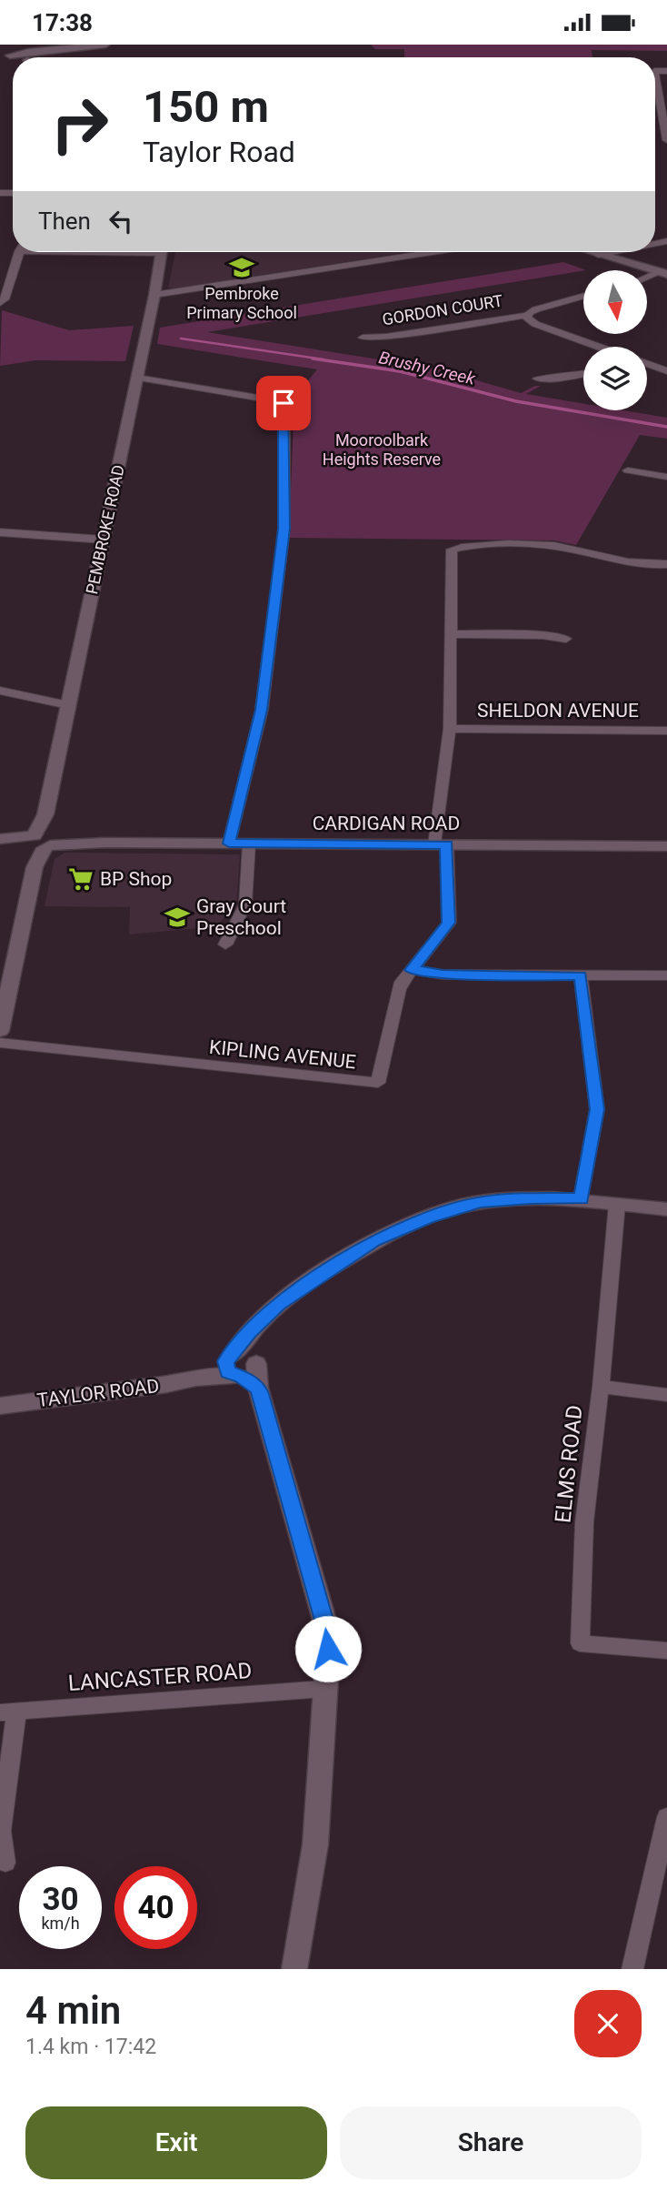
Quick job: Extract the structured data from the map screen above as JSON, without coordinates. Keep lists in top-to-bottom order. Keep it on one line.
{"streets":{"street":["GORDON COURT","PEMBROKE ROAD","SHELDON AVENUE","CARDIGAN ROAD","KIPLING AVENUE","TAYLOR ROAD","ELMS ROAD","LANCASTER ROAD"]},"crossings":[["PEMBROKE ROAD","CARDIGAN ROAD"]],"water":["Brushy Creek"],"parks":["Mooroolbark Heights Reserve"],"places":{"school or university":["Pembroke Primary School","Gray Court Preschool"],"supermarket":["BP Shop"]},"north":"bottom","page":{"status":"17:38","turn":["150 m","Taylor Road"],"then":"Then","speed":"30 km/h","limit":"40","heading":["4 min","1.4 km · 17:42"],"buttons":["Exit","Share"]}}
